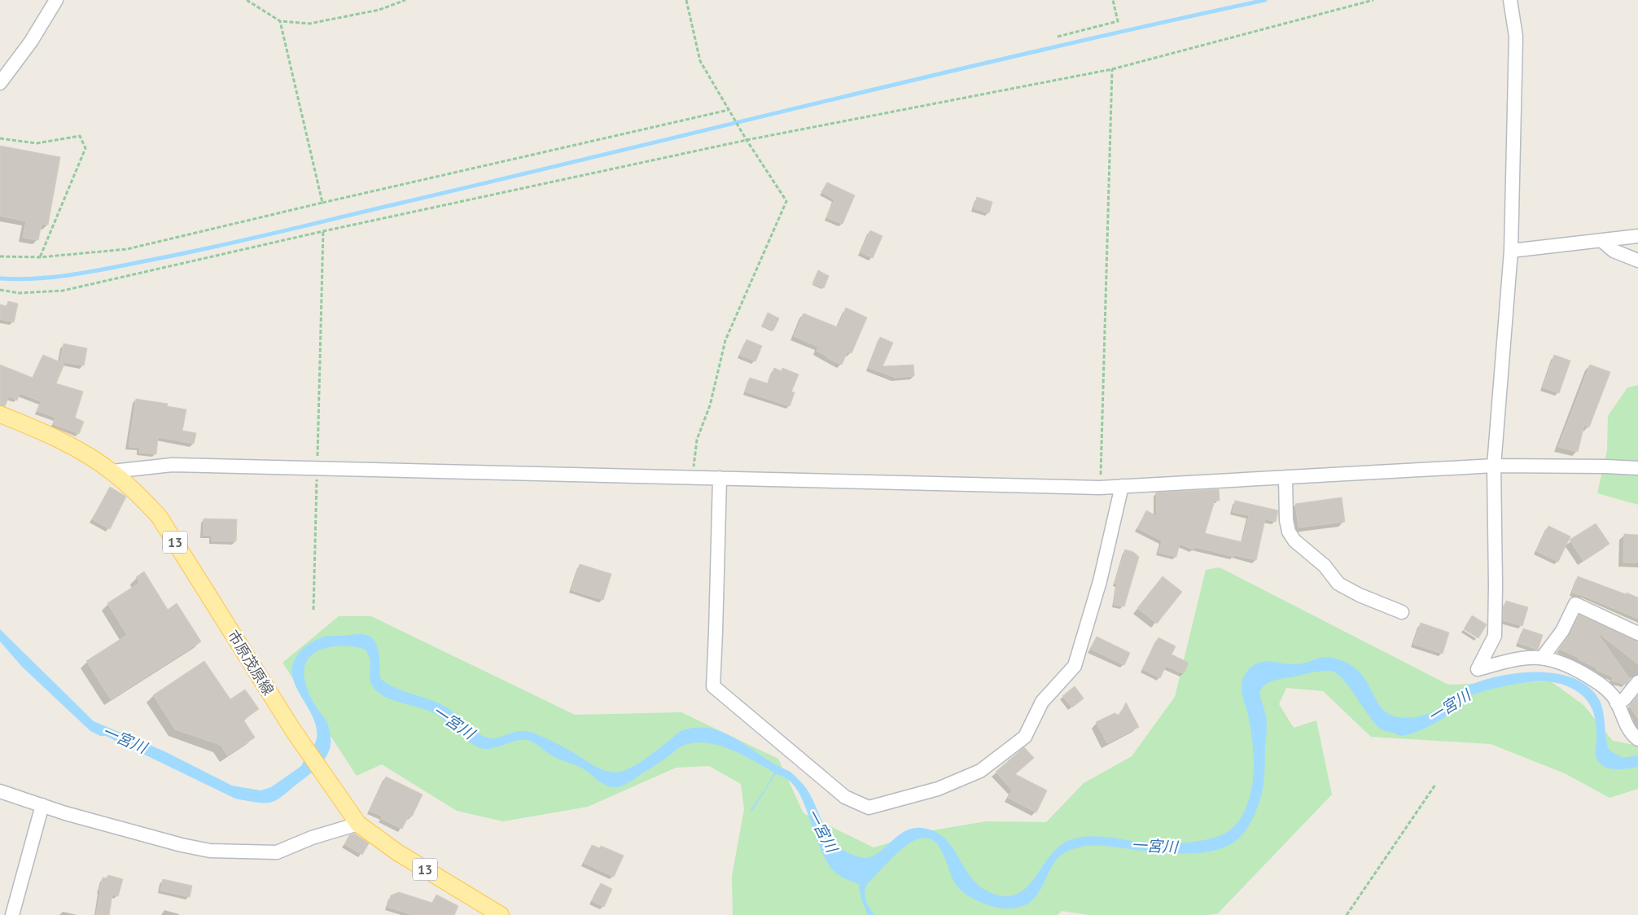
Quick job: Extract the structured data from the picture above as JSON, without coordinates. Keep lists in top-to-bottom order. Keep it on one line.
{"streets":{"main road":["13","市原茂原線"]},"water":["一宮川"]}
